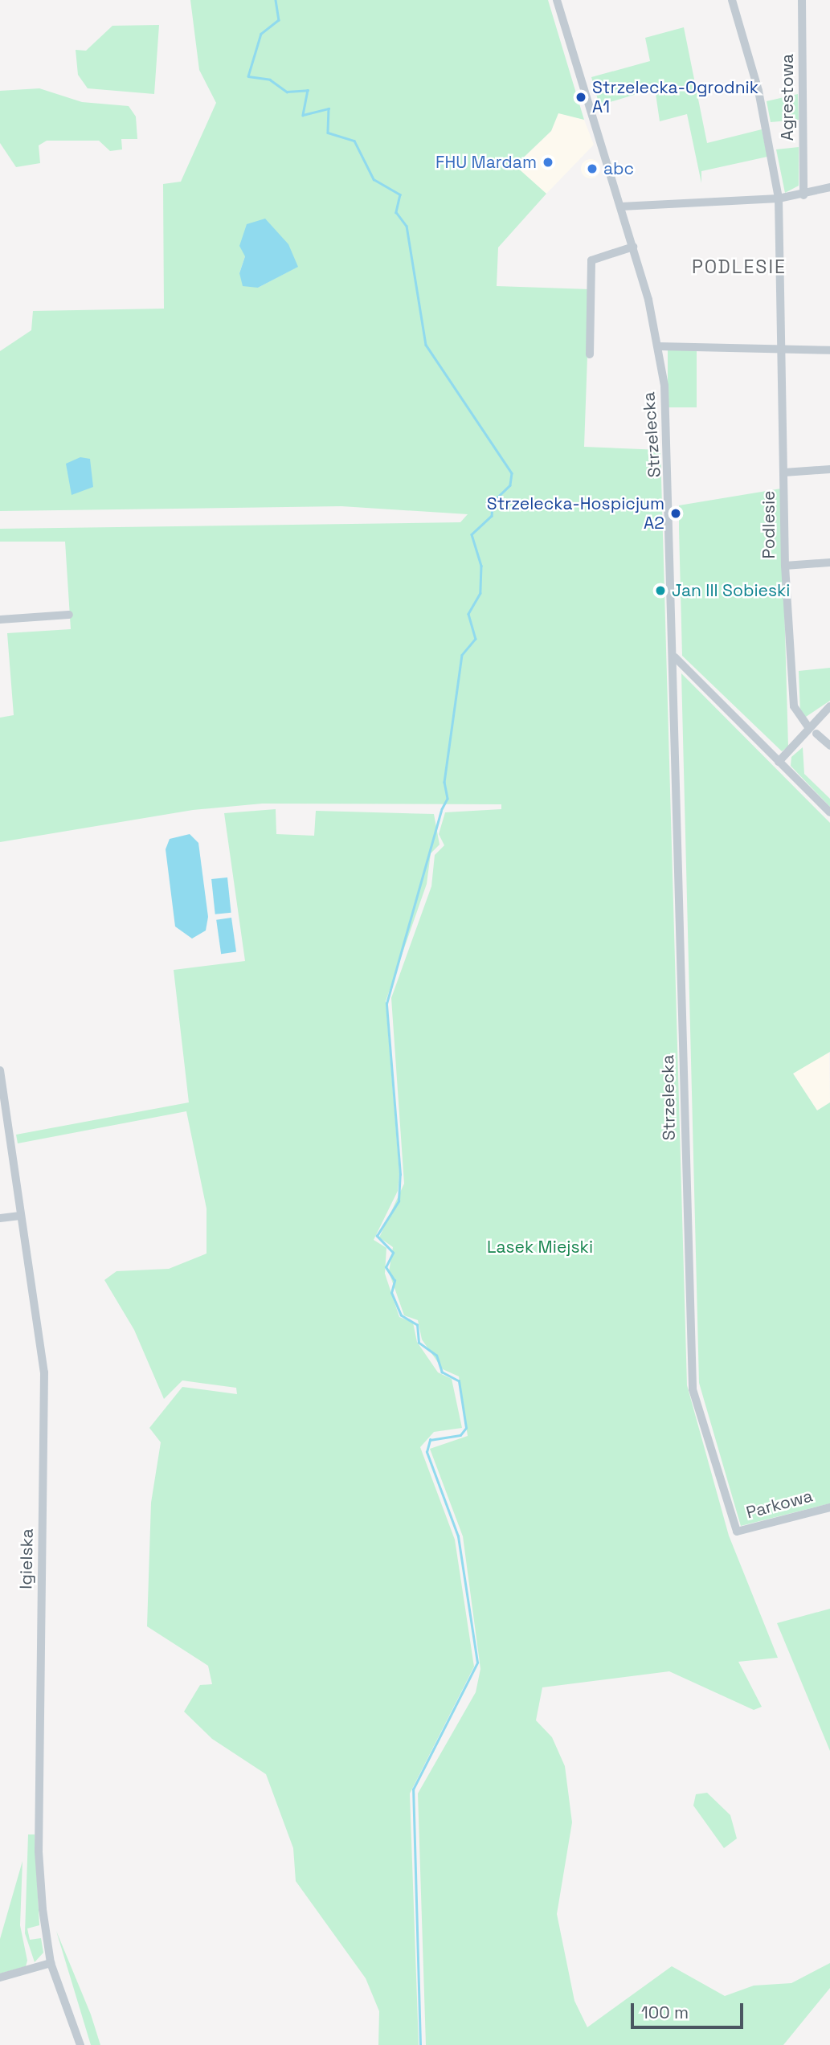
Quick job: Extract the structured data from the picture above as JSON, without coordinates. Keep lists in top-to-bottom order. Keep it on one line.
{"streets":{"street":["Agrestowa","Strzelecka","Podlesie","Parkowa","Igielska"]},"crossings":[["Strzelecka","Parkowa"]],"districts":["PODLESIE"],"parks":["Lasek Miejski"],"places":["Strzelecka-Ogrodnik A1","FHU Mardam","abc","Strzelecka-Hospicjum A2","Jan III Sobieski"],"scale_bar":"100 m"}
